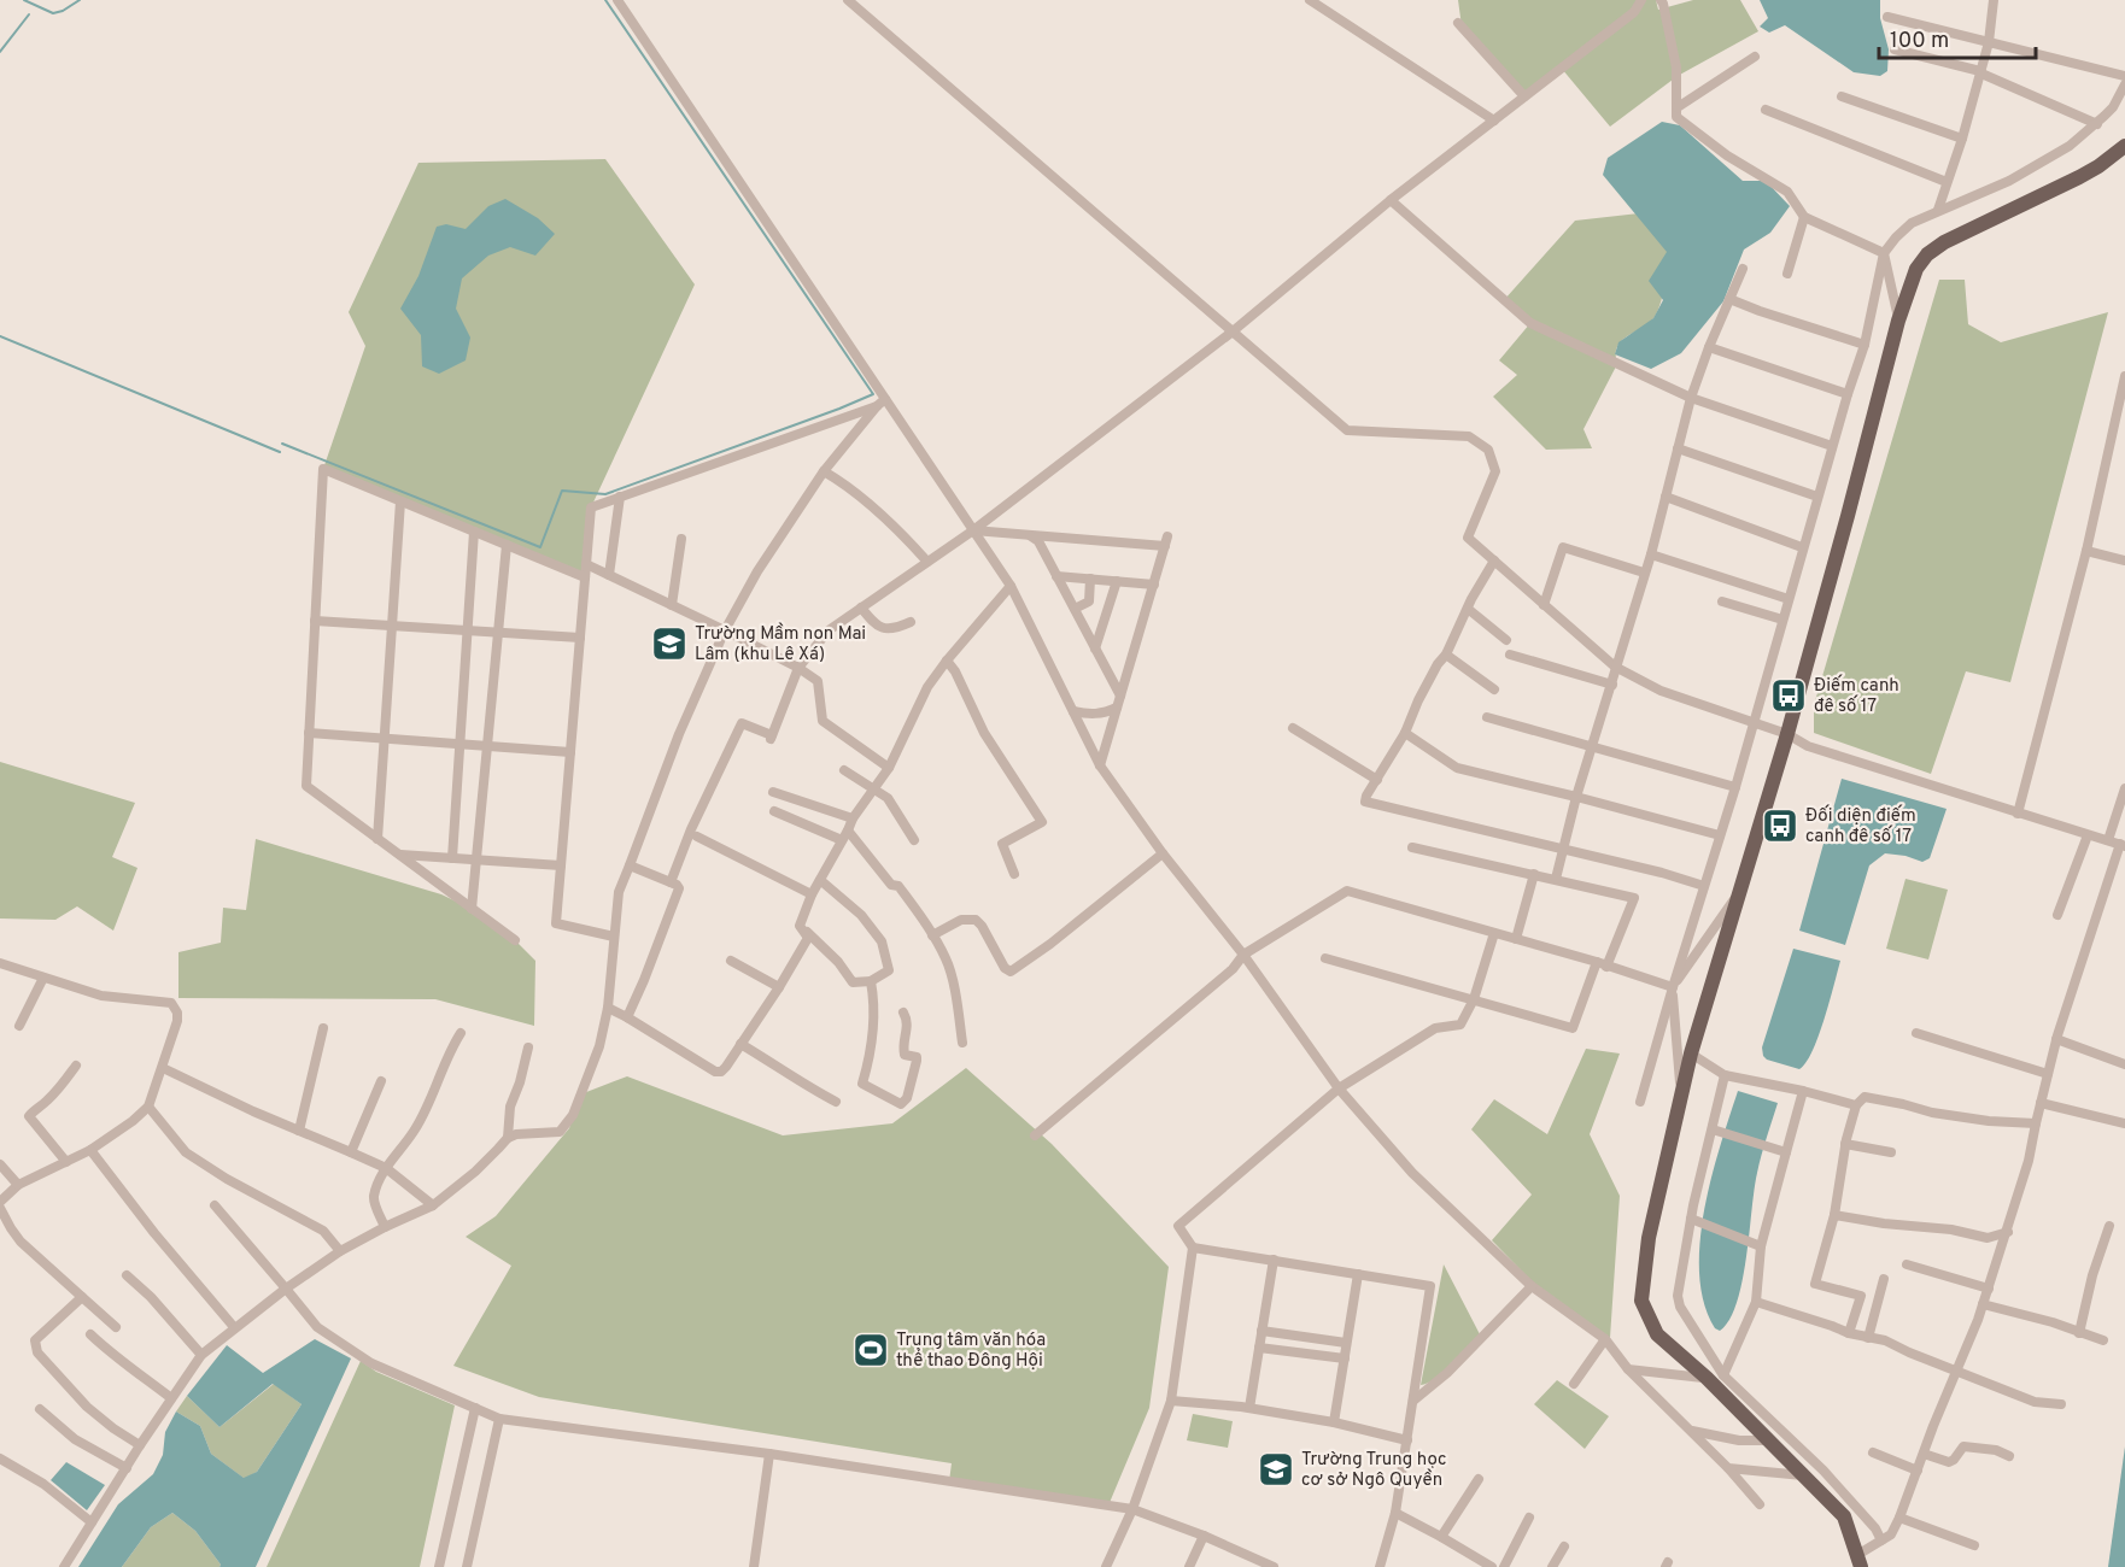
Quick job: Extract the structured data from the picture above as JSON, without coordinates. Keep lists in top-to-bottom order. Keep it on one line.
{"places":{"school or university":["Trường Mầm non Mai Lâm (khu Lê Xá)","Trường Trung học cơ sở Ngô Quyền"],"bus stop":["Điếm canh đê số 17","Đối diện điếm canh đê số 17"],"sports":["Trung tâm văn hóa thể thao Đông Hội"]},"scale_bar":"100 m"}
